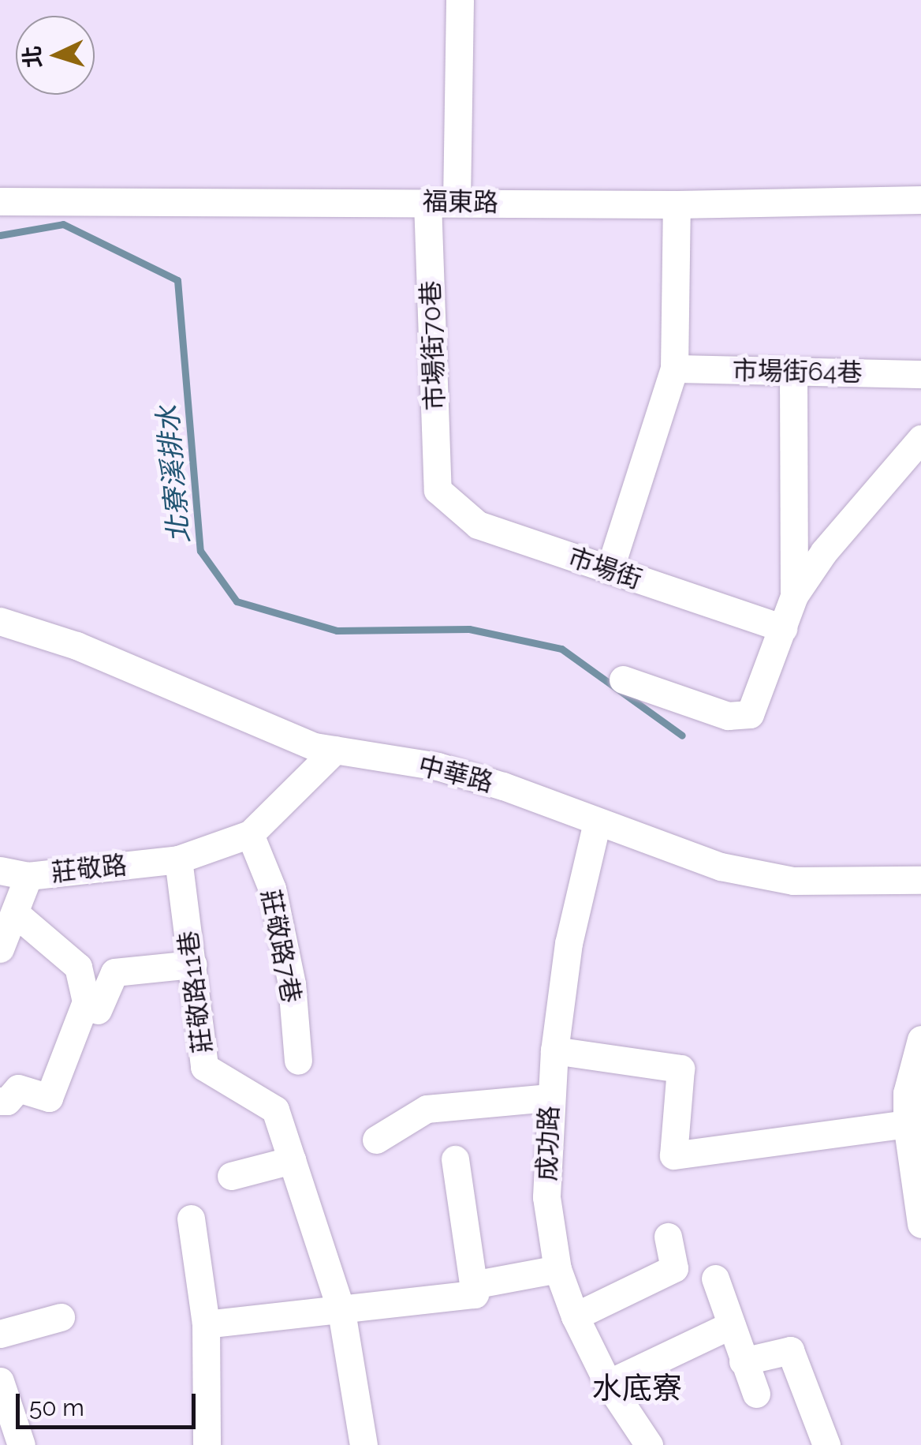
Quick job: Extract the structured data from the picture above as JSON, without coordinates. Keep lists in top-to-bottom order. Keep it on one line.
{"streets":{"street":["福東路","市場街70巷","市場街64巷","市場街","中華路","莊敬路","莊敬路7巷","莊敬路11巷","成功路"]},"crossings":[["福東路","市場街70巷"],["市場街70巷","市場街"],["中華路","成功路"],["莊敬路","莊敬路7巷"],["莊敬路","莊敬路11巷"]],"districts":["水底寮"],"water":["北寮溪排水"],"scale_bar":"50 m","north":"left"}
